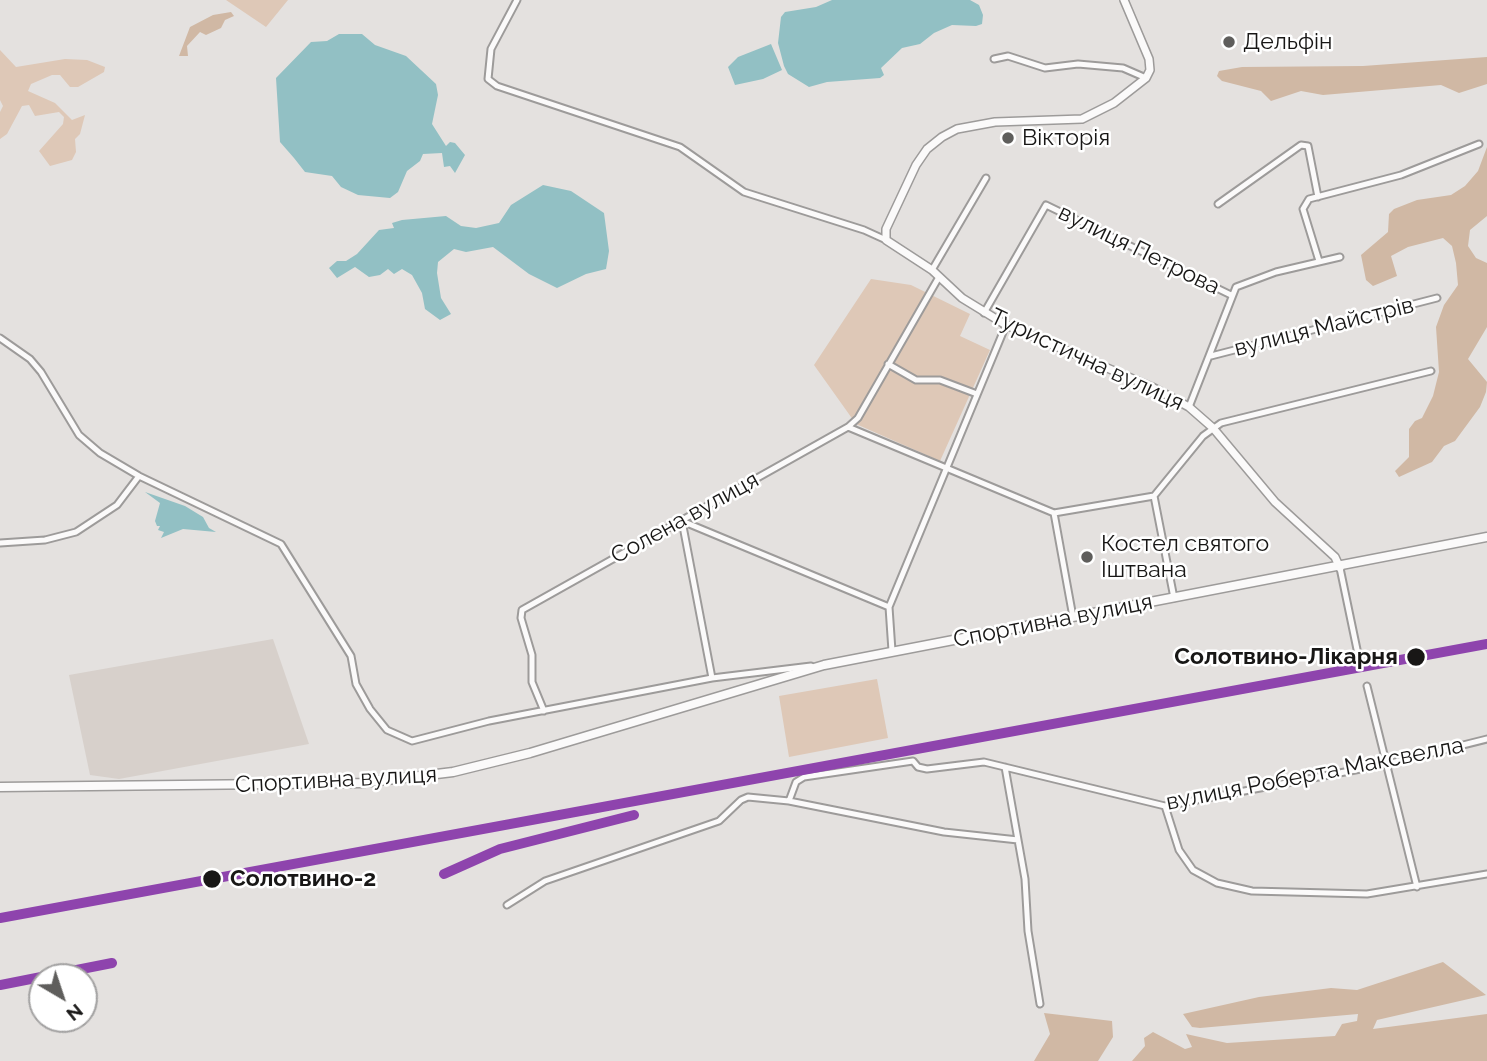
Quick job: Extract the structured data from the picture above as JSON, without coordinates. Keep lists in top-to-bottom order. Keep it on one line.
{"streets":{"main road":["Спортивна вулиця"],"street":["вулиця Петрова","вулиця Майстрів","Туристична вулиця","Солена вулиця","вулиця Роберта Максвелла"]},"crossings":[["вулиця Петрова","Туристична вулиця"],["Туристична вулиця","Спортивна вулиця"],["Солена вулиця","Спортивна вулиця"]],"places":["Дельфін","Вікторія","Костел святого Іштвана","Солотвино-Лікарня","Солотвино-2"],"north":"bottom right"}
